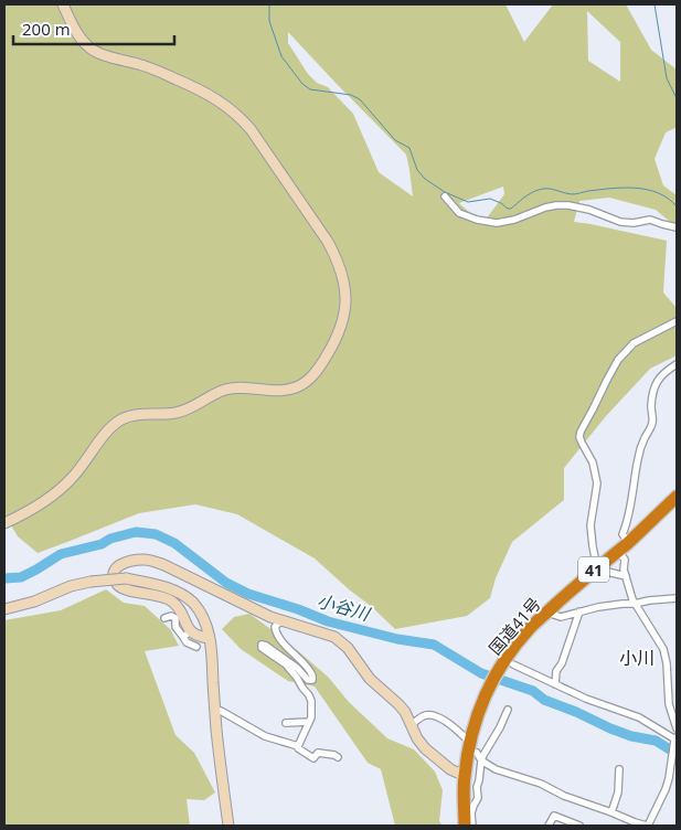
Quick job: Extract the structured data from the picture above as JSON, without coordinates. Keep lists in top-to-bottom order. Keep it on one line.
{"streets":{"highway":["41","国道41号"]},"districts":["小川"],"water":["小谷川"],"scale_bar":"200 m"}
